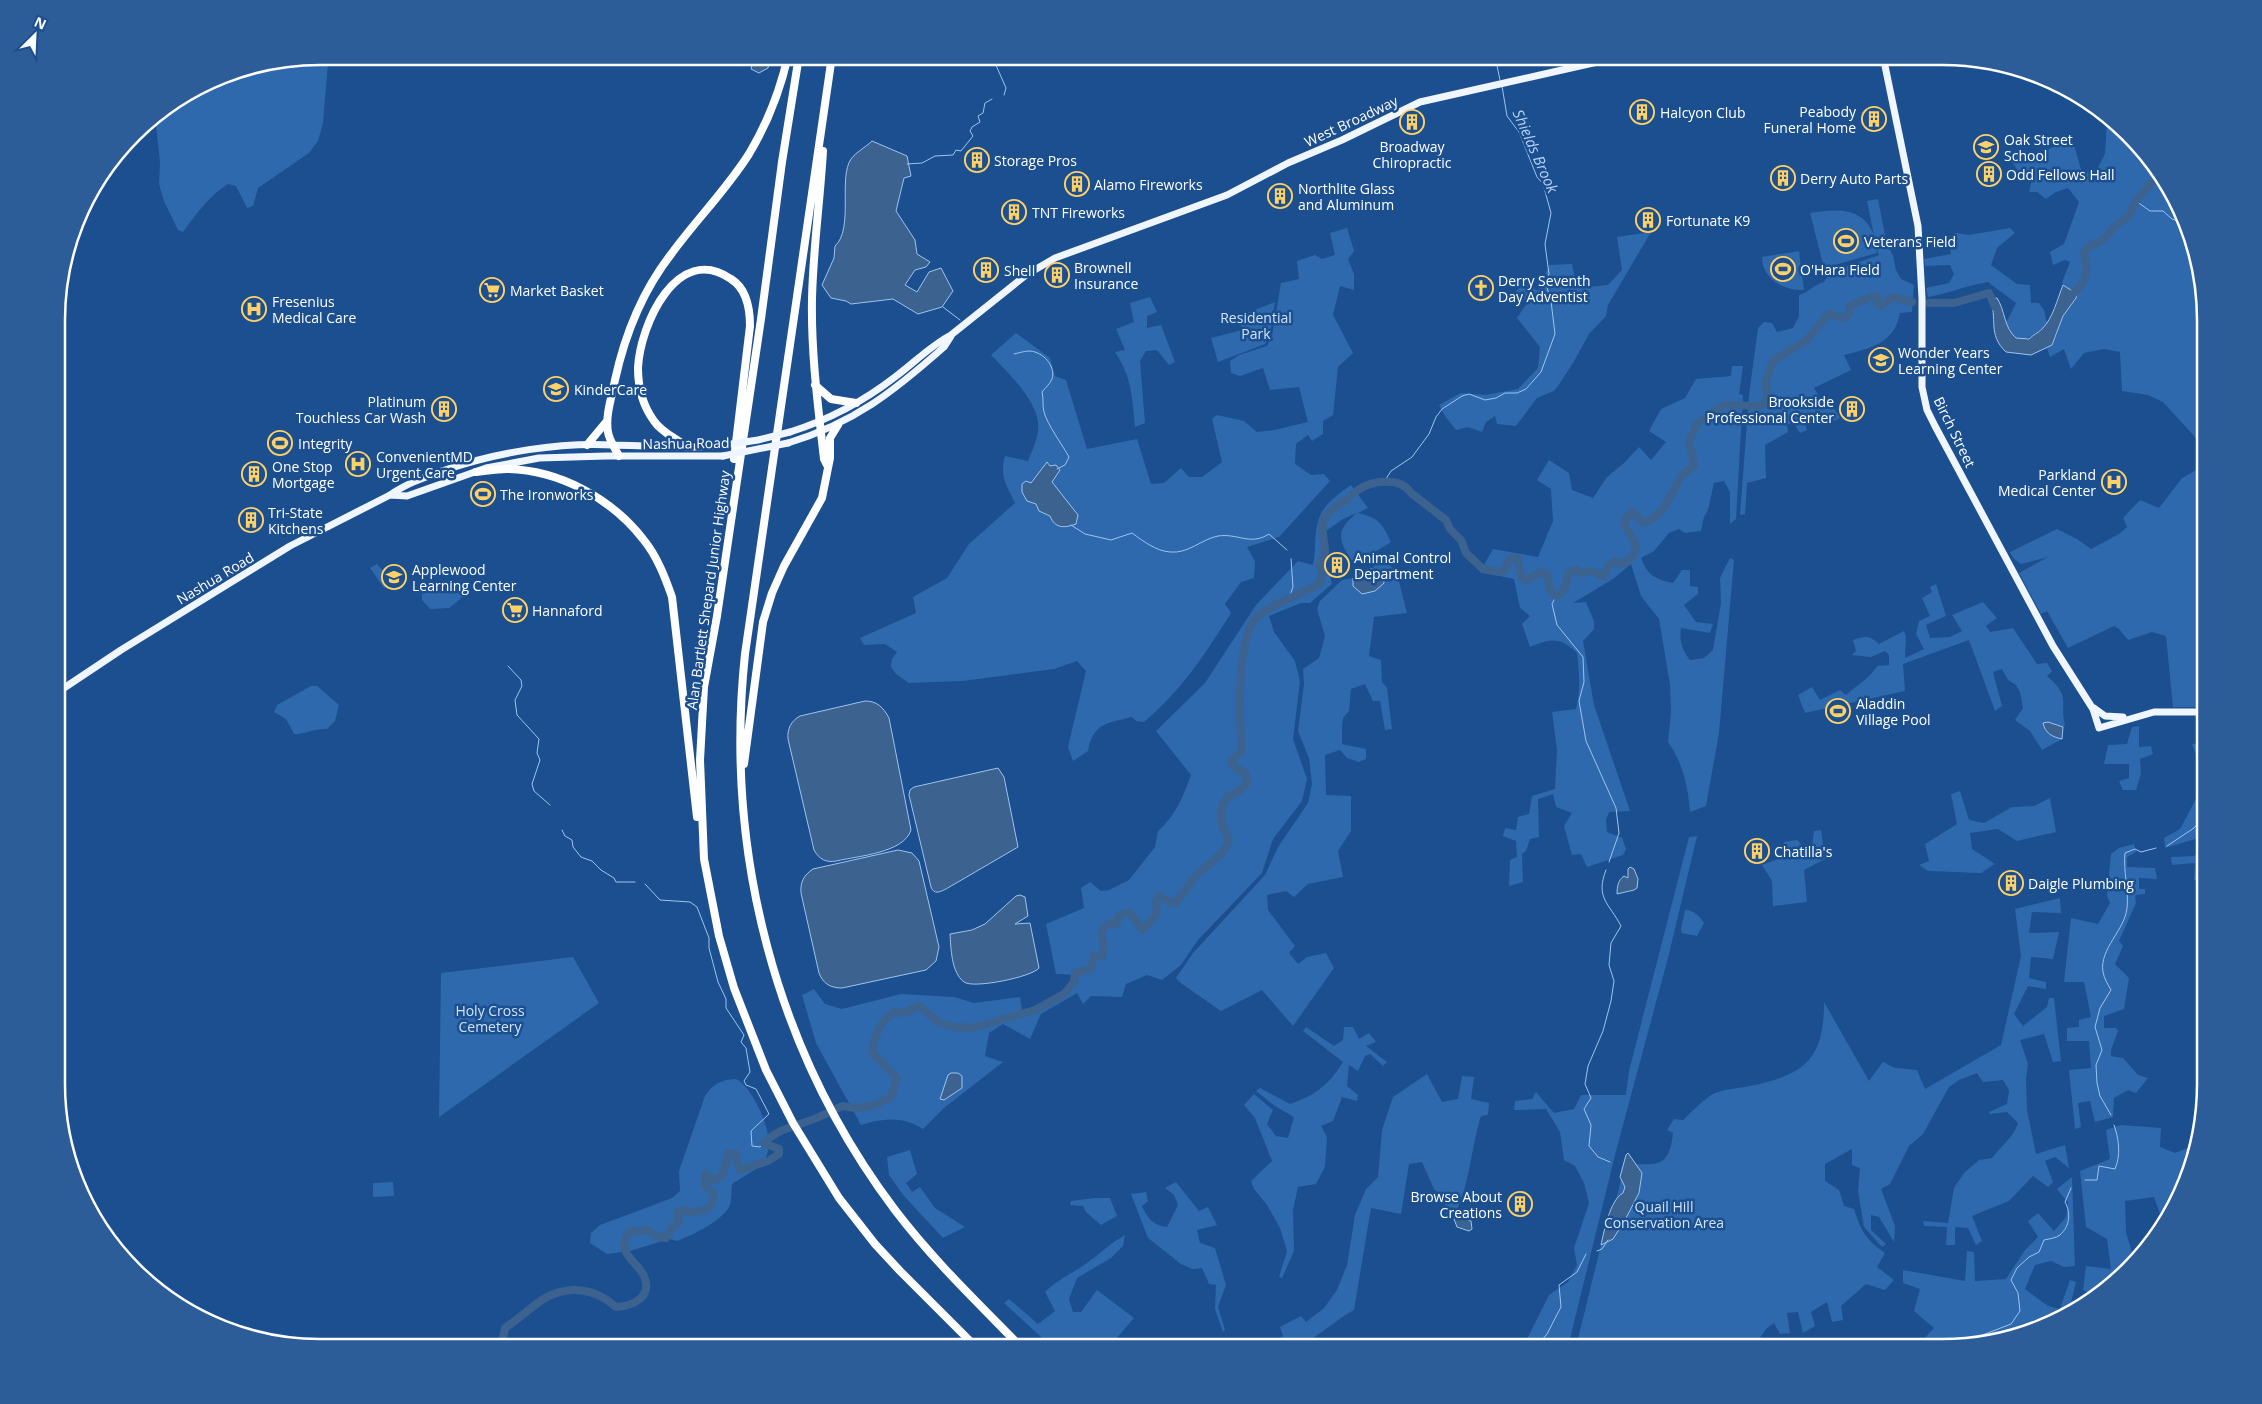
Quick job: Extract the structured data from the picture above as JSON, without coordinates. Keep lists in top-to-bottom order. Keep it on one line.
{"streets":{"highway":["Alan Bartlett Shepard Junior Highway"],"main road":["West Broadway","Birch Street","Nashua Road"]},"crossings":[["West Broadway","Nashua Road"]],"water":["Shields Brook"],"parks":["Residential Park","Holy Cross Cemetery","Quail Hill Conservation Area"],"places":{"building":["Halcyon Club","Peabody Funeral Home","Broadway Chiropractic","Storage Pros","Odd Fellows Hall","Derry Auto Parts","Alamo Fireworks","Northlite Glass and Aluminum","TNT Fireworks","Fortunate K9","Shell","Brownell Insurance","Platinum Touchless Car Wash","Brookside Professional Center","One Stop Mortgage","Tri-State Kitchens","Animal Control Department","Chatilla's","Daigle Plumbing","Browse About Creations"],"school or university":["Oak Street School","Wonder Years Learning Center","KinderCare","Applewood Learning Center"],"sports":["Veterans Field","O'Hara Field","Integrity","The Ironworks","Aladdin Village Pool"],"church":["Derry Seventh Day Adventist"],"supermarket":["Market Basket","Hannaford"],"hospital":["Fresenius Medical Care","ConvenientMD Urgent Care","Parkland Medical Center"]},"north":"top right"}
